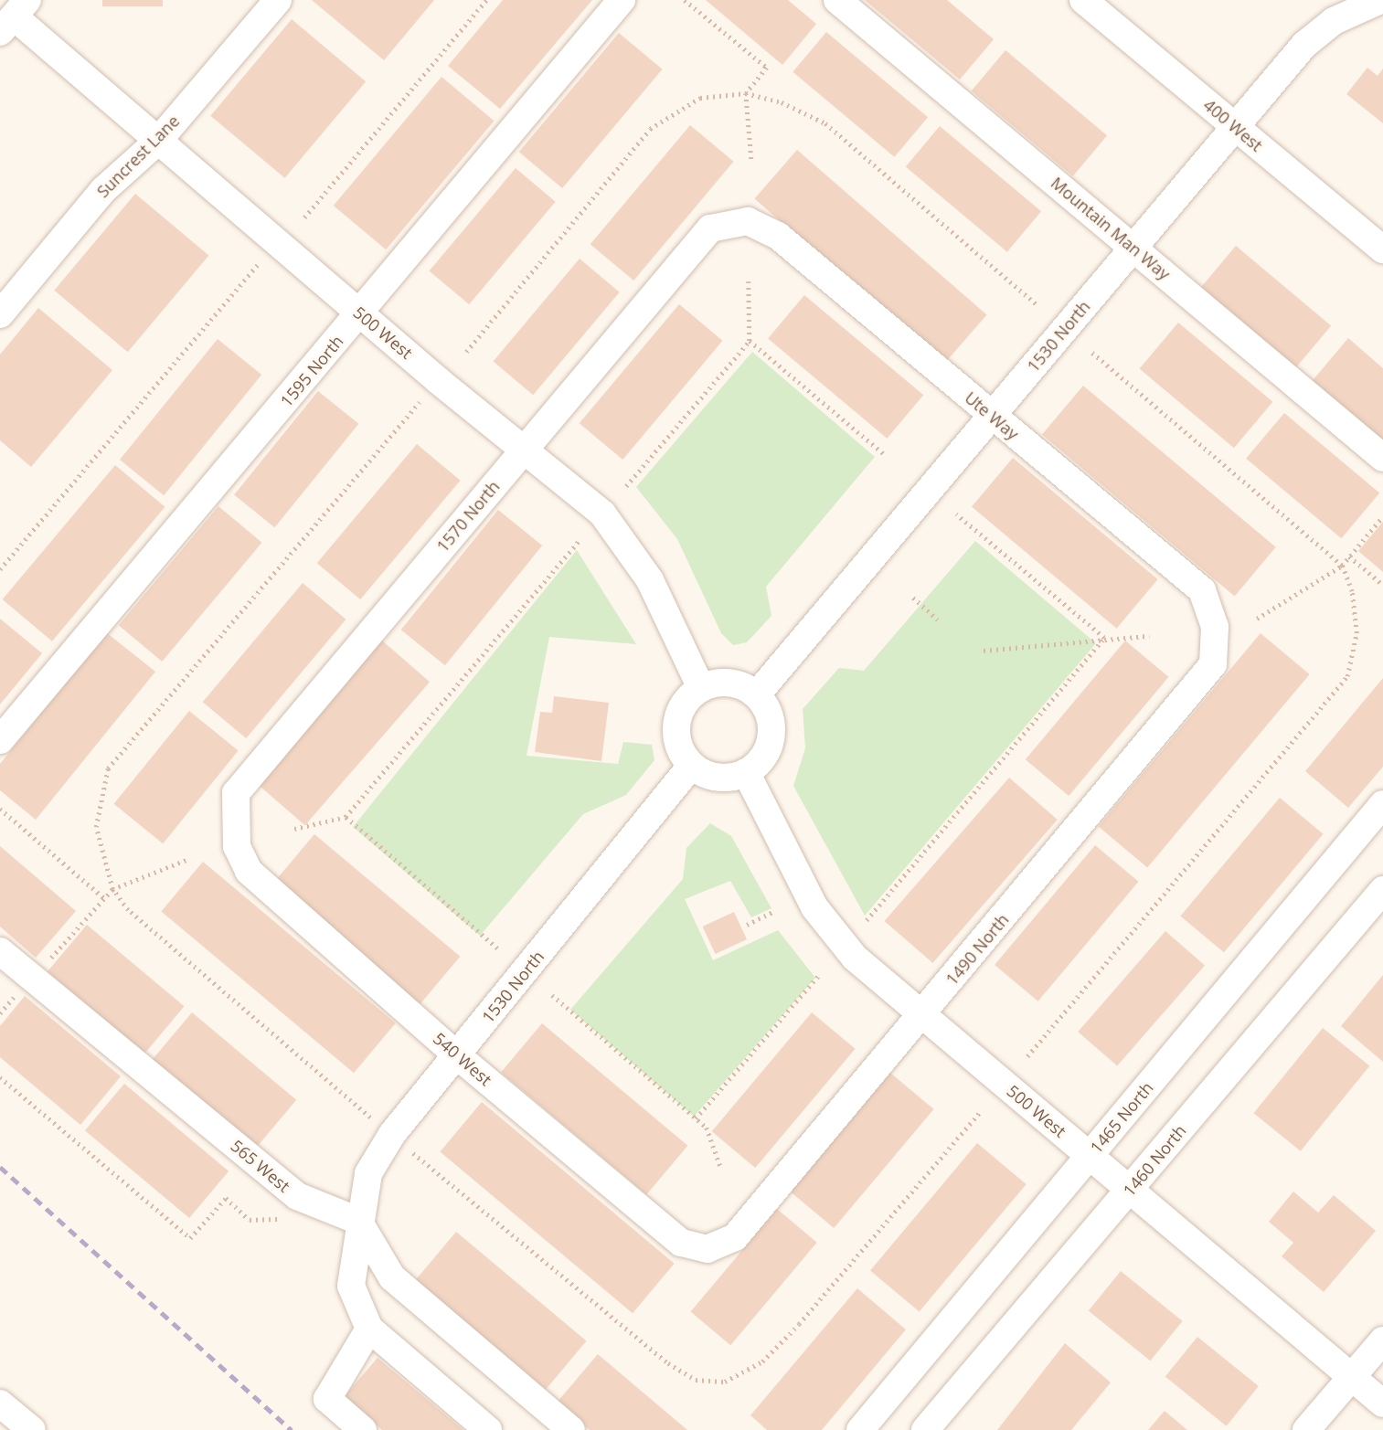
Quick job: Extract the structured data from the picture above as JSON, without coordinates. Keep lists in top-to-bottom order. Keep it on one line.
{"streets":{"street":["400 West","Suncrest Lane","Mountain Man Way","500 West","1530 North","1595 North","Ute Way","1570 North","1490 North","540 West","1465 North","1460 North","565 West"]},"crossings":[["400 West","1530 North"],["Suncrest Lane","500 West"],["Mountain Man Way","1530 North"],["500 West","1530 North"],["500 West","1595 North"],["500 West","1570 North"],["500 West","1490 North"],["500 West","1465 North"],["500 West","1460 North"],["1530 North","Ute Way"],["1530 North","540 West"],["1530 North","565 West"],["Ute Way","1570 North"],["Ute Way","1490 North"],["1570 North","540 West"],["1490 North","540 West"]]}
